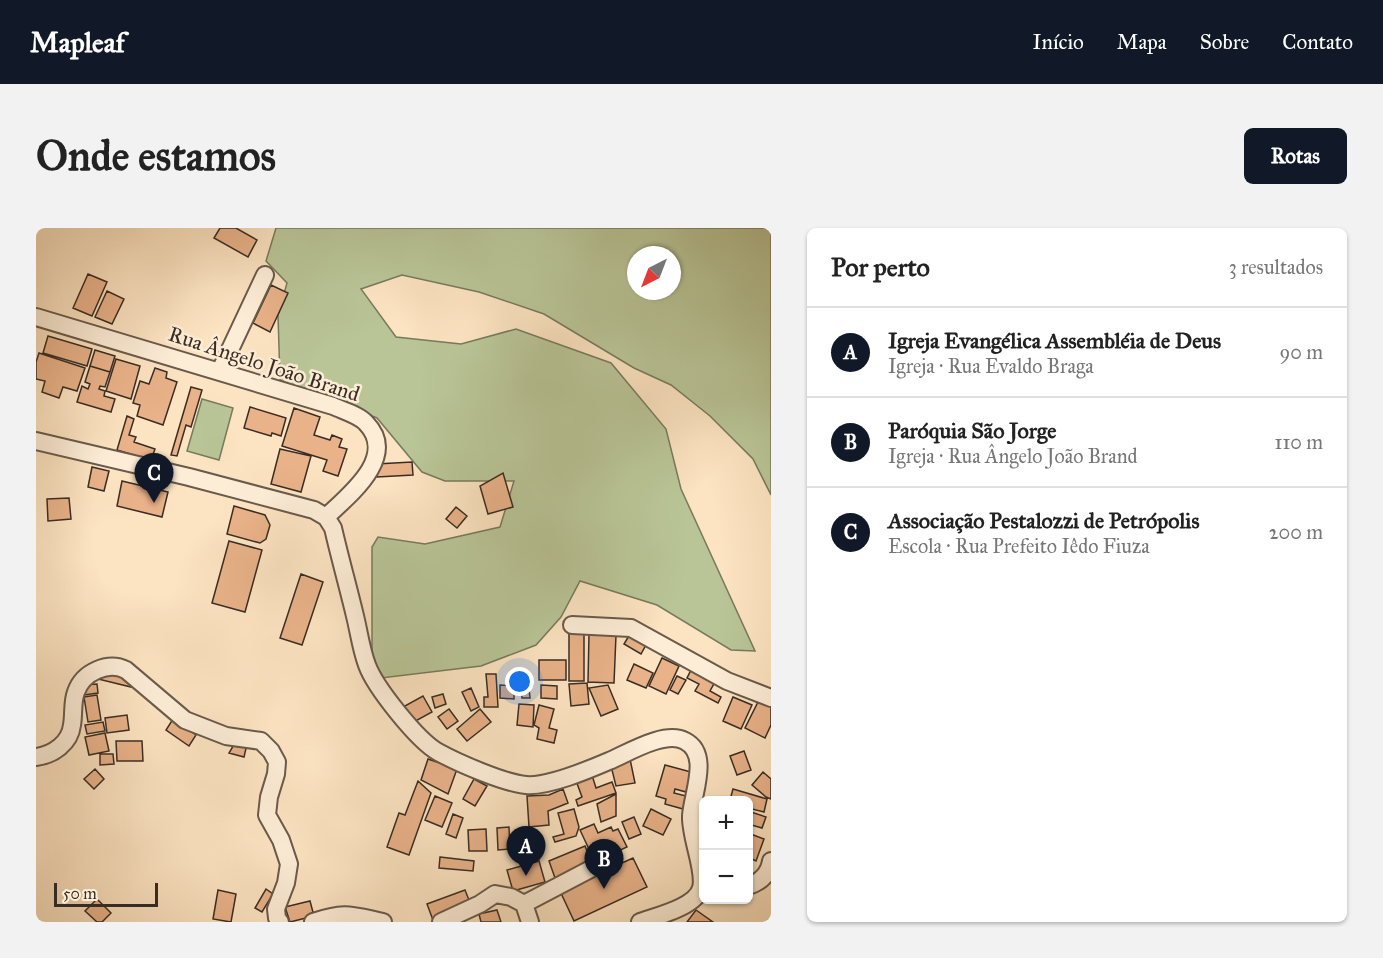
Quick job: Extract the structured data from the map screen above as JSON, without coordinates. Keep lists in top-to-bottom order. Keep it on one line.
{"streets":{"street":["Rua Ângelo João Brand"]},"scale_bar":"50 m","north":"bottom left","page":{"header":"Mapleaf","nav":["Início","Mapa","Sobre","Contato"],"buttons":"Rotas","title":"Onde estamos","heading":["Por perto","3 resultados"],"list":[{"mark":"A","name":"Igreja Evangélica Assembléia de Deus","note":"Igreja · Rua Evaldo Braga","value":"90 m"},{"mark":"B","name":"Paróquia São Jorge","note":"Igreja · Rua Ângelo João Brand","value":"110 m"},{"mark":"C","name":"Associação Pestalozzi de Petrópolis","note":"Escola · Rua Prefeito Iêdo Fiuza","value":"200 m"}],"pins":["C","A","B"],"map_buttons":["+","−"],"scale":"50 m"}}
